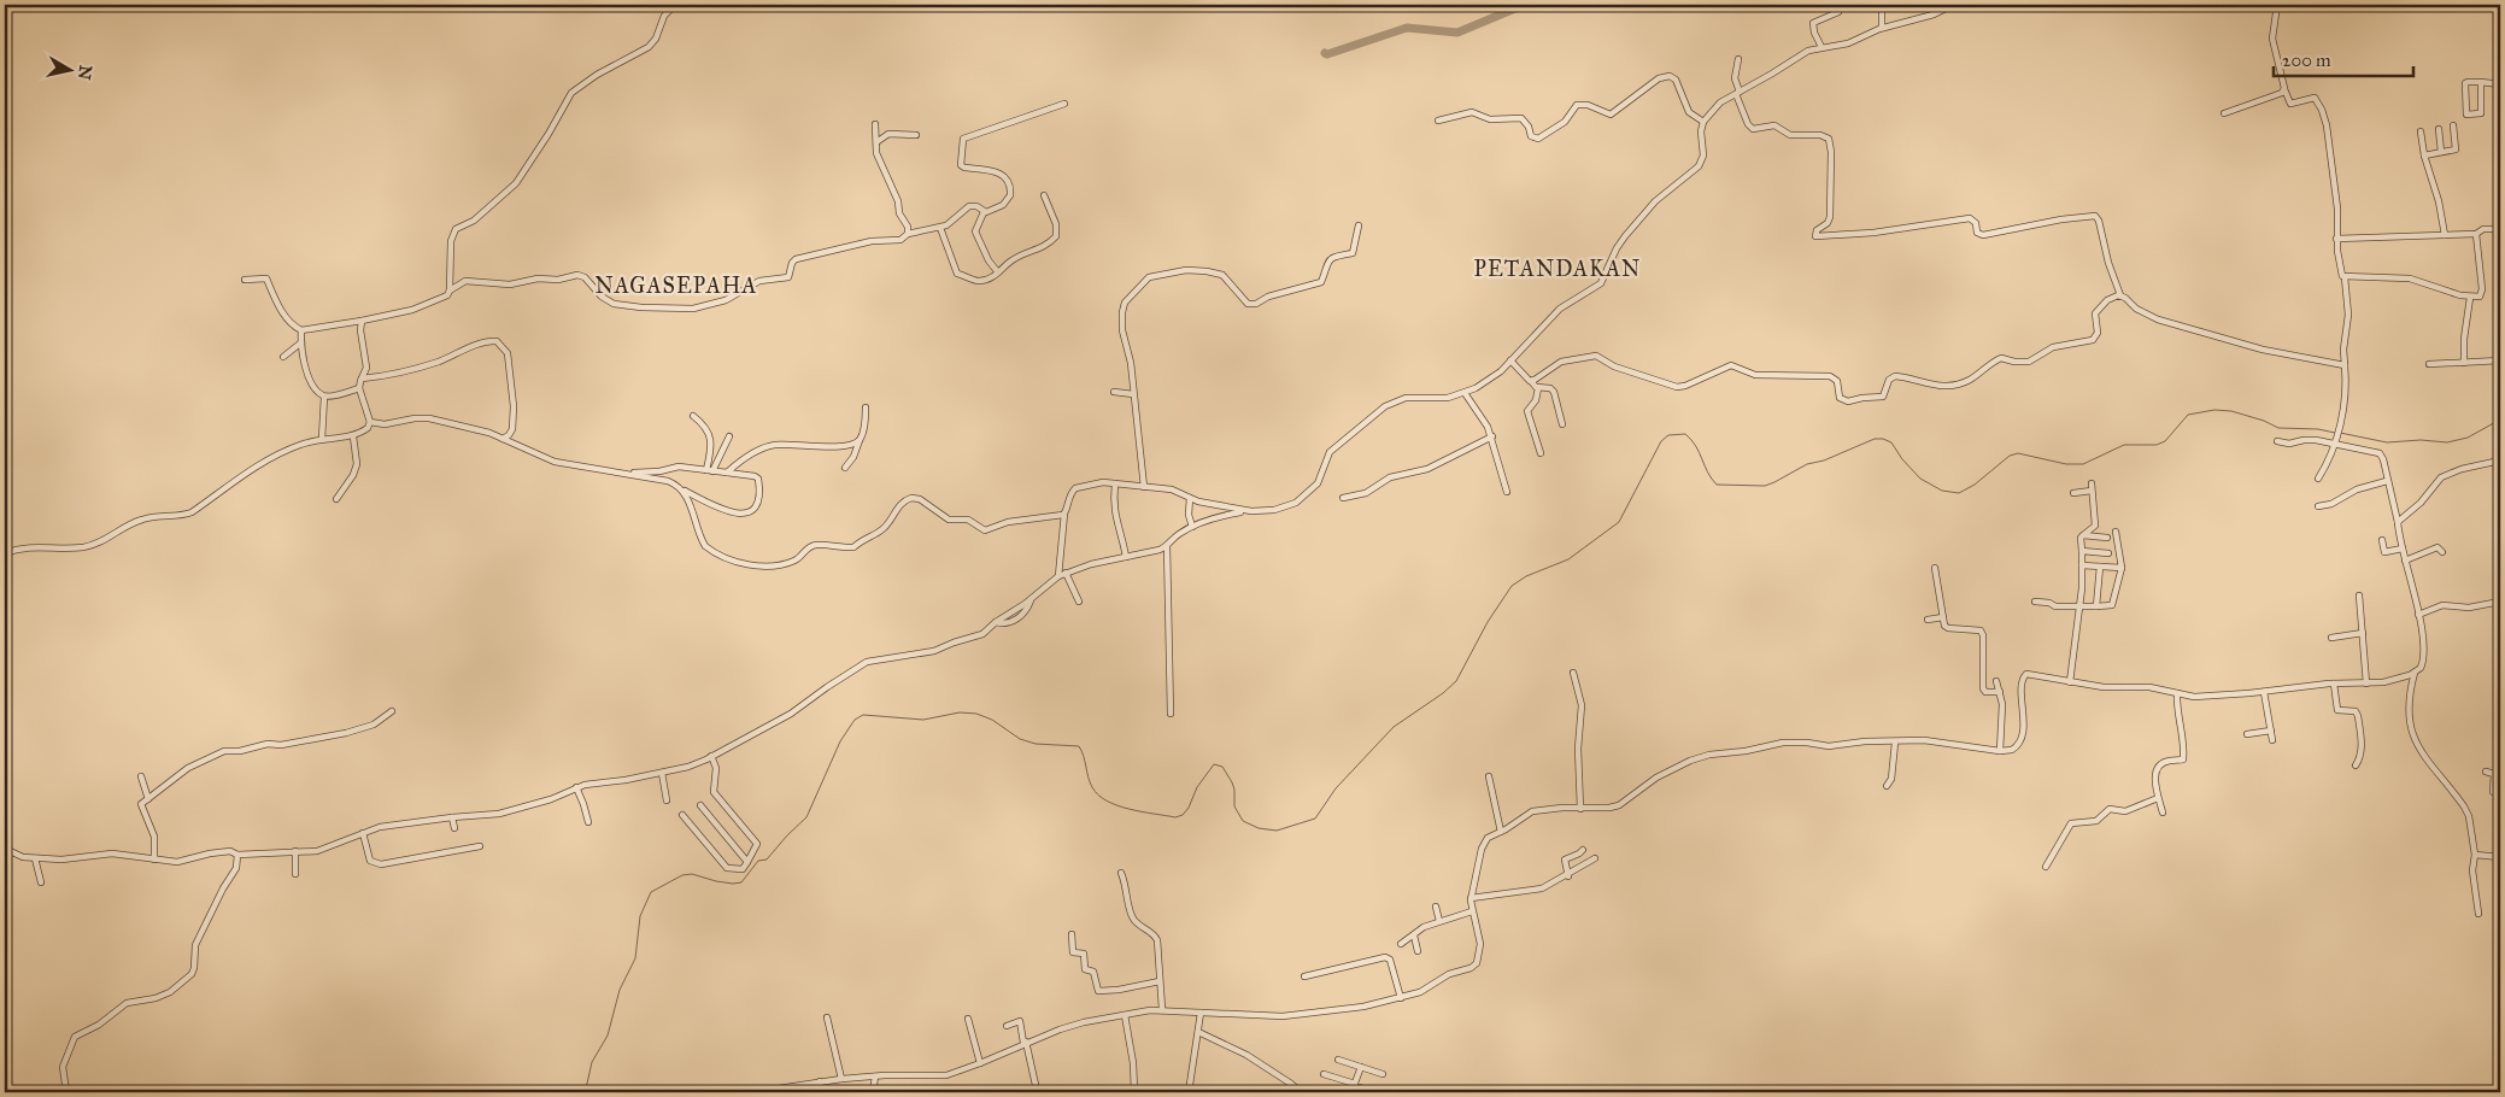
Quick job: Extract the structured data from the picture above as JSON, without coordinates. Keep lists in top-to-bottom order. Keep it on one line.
{"districts":["PETANDAKAN","NAGASEPAHA"],"scale_bar":"200 m","north":"right"}
